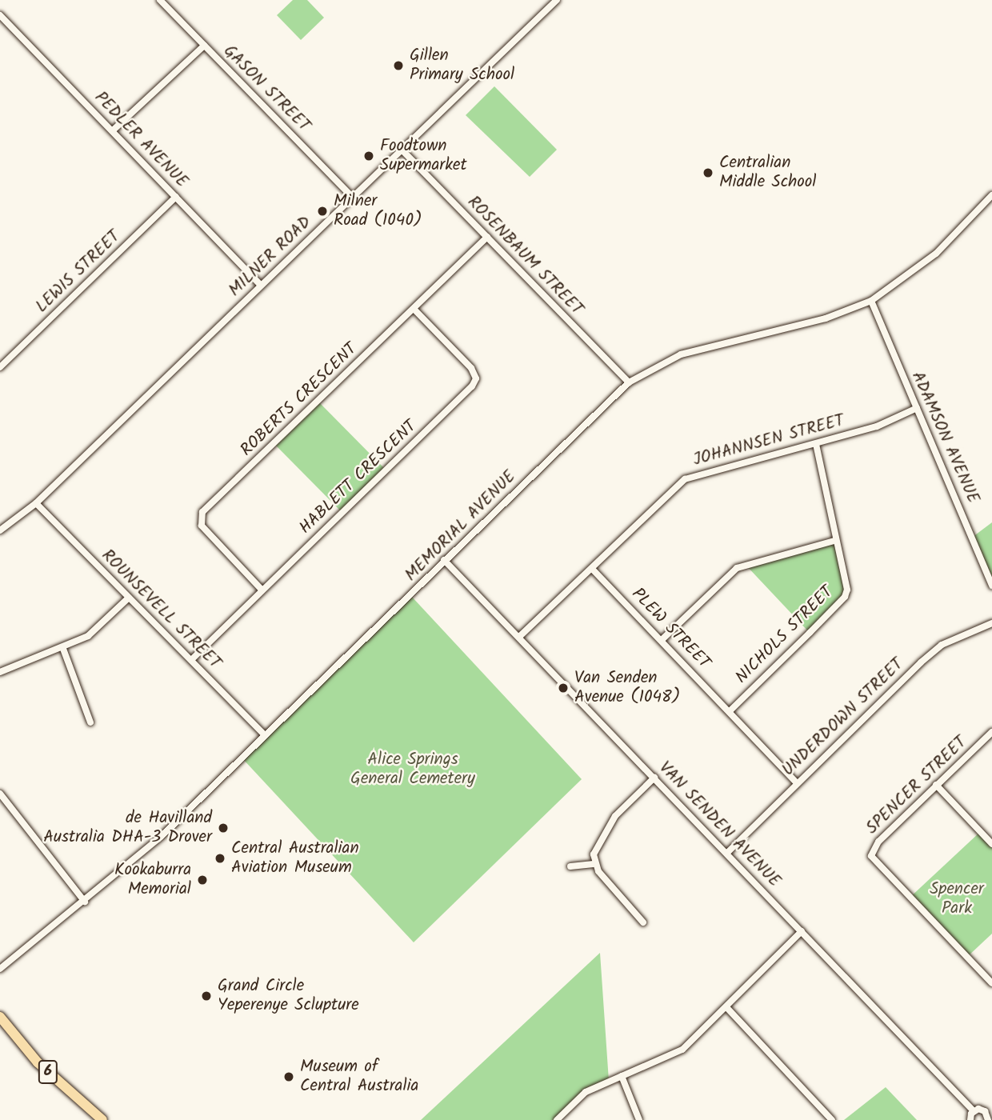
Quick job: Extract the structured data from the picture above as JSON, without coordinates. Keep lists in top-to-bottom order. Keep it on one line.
{"streets":{"main road":["6"],"street":["GASON STREET","PEDLER AVENUE","ROSENBAUM STREET","MILNER ROAD","LEWIS STREET","ROBERTS CRESCENT","ADAMSON AVENUE","JOHANNSEN STREET","HABLETT CRESCENT","MEMORIAL AVENUE","ROUNSEVELL STREET","PLEW STREET","NICHOLS STREET","UNDERDOWN STREET","SPENCER STREET","VAN SENDEN AVENUE"]},"crossings":[["GASON STREET","MILNER ROAD"],["PEDLER AVENUE","MILNER ROAD"],["PEDLER AVENUE","LEWIS STREET"],["ROSENBAUM STREET","MILNER ROAD"],["ROSENBAUM STREET","ROBERTS CRESCENT"],["ROSENBAUM STREET","MEMORIAL AVENUE"],["MILNER ROAD","ROUNSEVELL STREET"],["ROBERTS CRESCENT","HABLETT CRESCENT"],["ADAMSON AVENUE","JOHANNSEN STREET"],["ADAMSON AVENUE","MEMORIAL AVENUE"],["JOHANNSEN STREET","PLEW STREET"],["JOHANNSEN STREET","NICHOLS STREET"],["JOHANNSEN STREET","VAN SENDEN AVENUE"],["HABLETT CRESCENT","ROUNSEVELL STREET"],["MEMORIAL AVENUE","ROUNSEVELL STREET"],["MEMORIAL AVENUE","VAN SENDEN AVENUE"],["PLEW STREET","NICHOLS STREET"],["PLEW STREET","UNDERDOWN STREET"],["UNDERDOWN STREET","VAN SENDEN AVENUE"]],"parks":["Alice Springs General Cemetery","Spencer Park"],"places":["Gillen Primary School","Foodtown Supermarket","Centralian Middle School","Milner Road (1040)","Van Senden Avenue (1048)","de Havilland Australia DHA-3 Drover","Central Australian Aviation Museum","Kookaburra Memorial","Grand Circle Yeperenye Sclupture","Museum of Central Australia"]}
